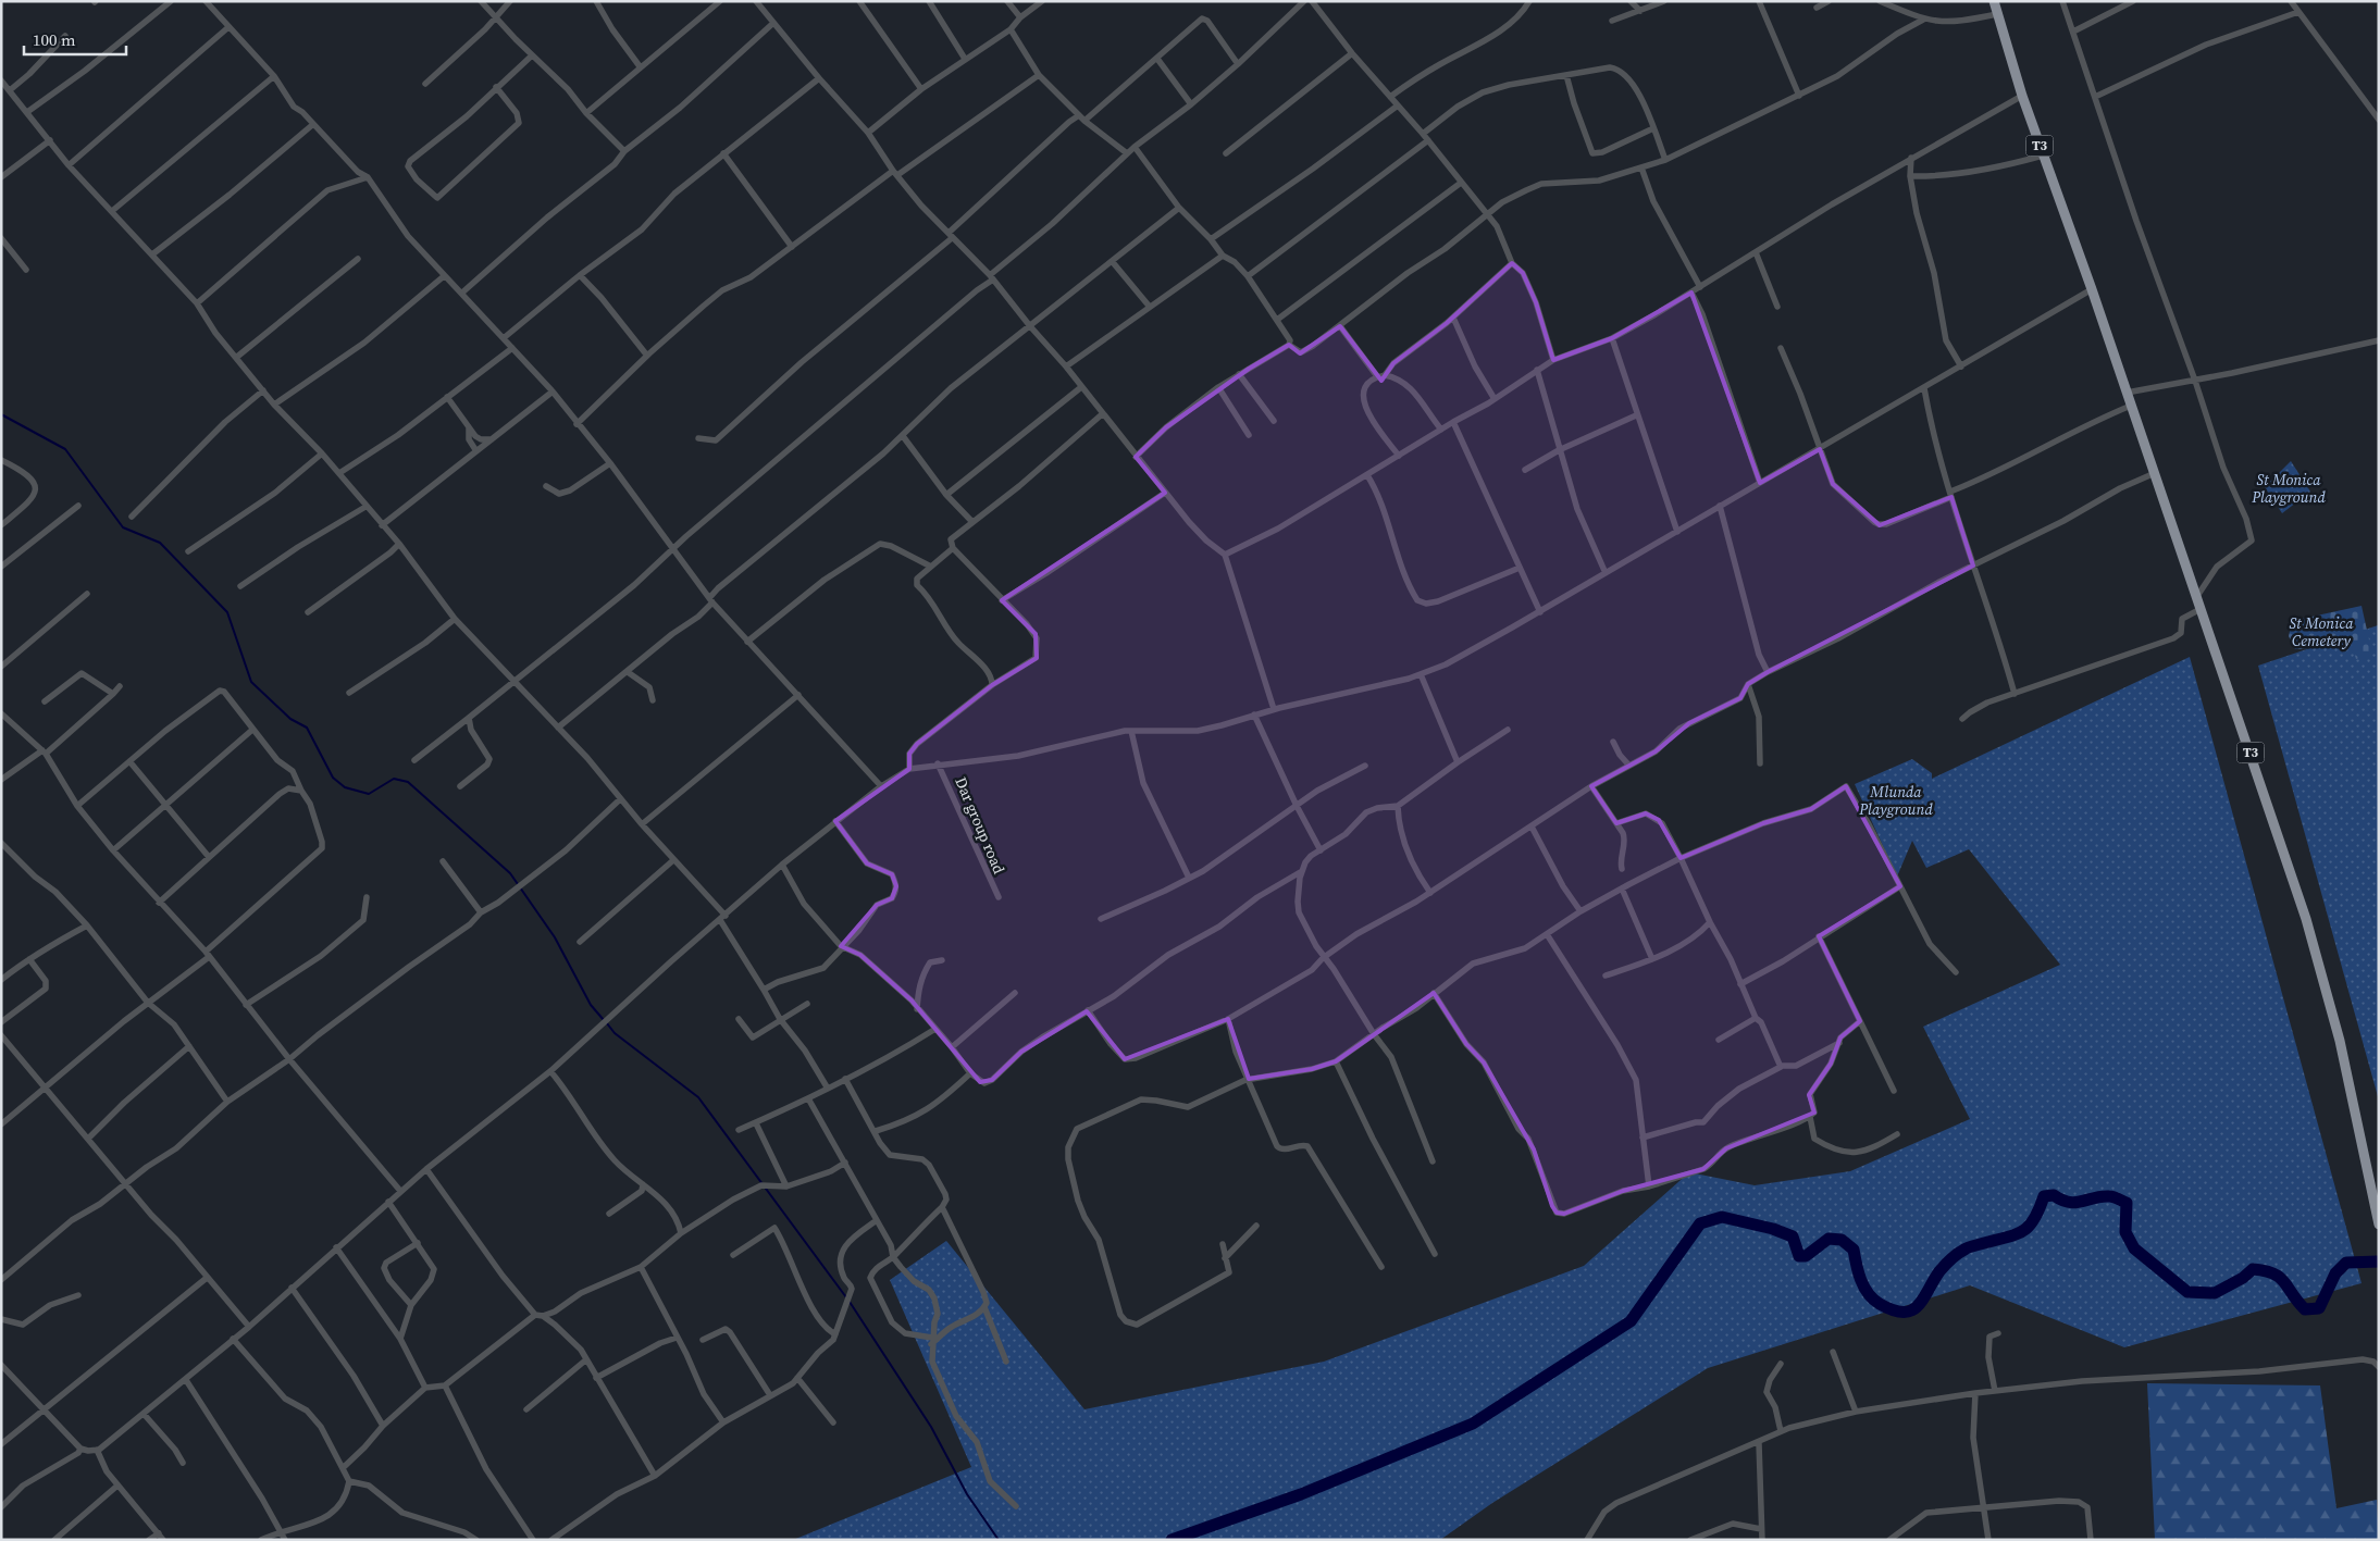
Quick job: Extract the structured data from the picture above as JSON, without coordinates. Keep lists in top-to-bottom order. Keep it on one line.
{"streets":{"highway":["T3"],"street":["Dar group road"]},"parks":["St Monica Playground","St Monica Cemetery","Mlunda Playground"],"scale_bar":"100 m"}
